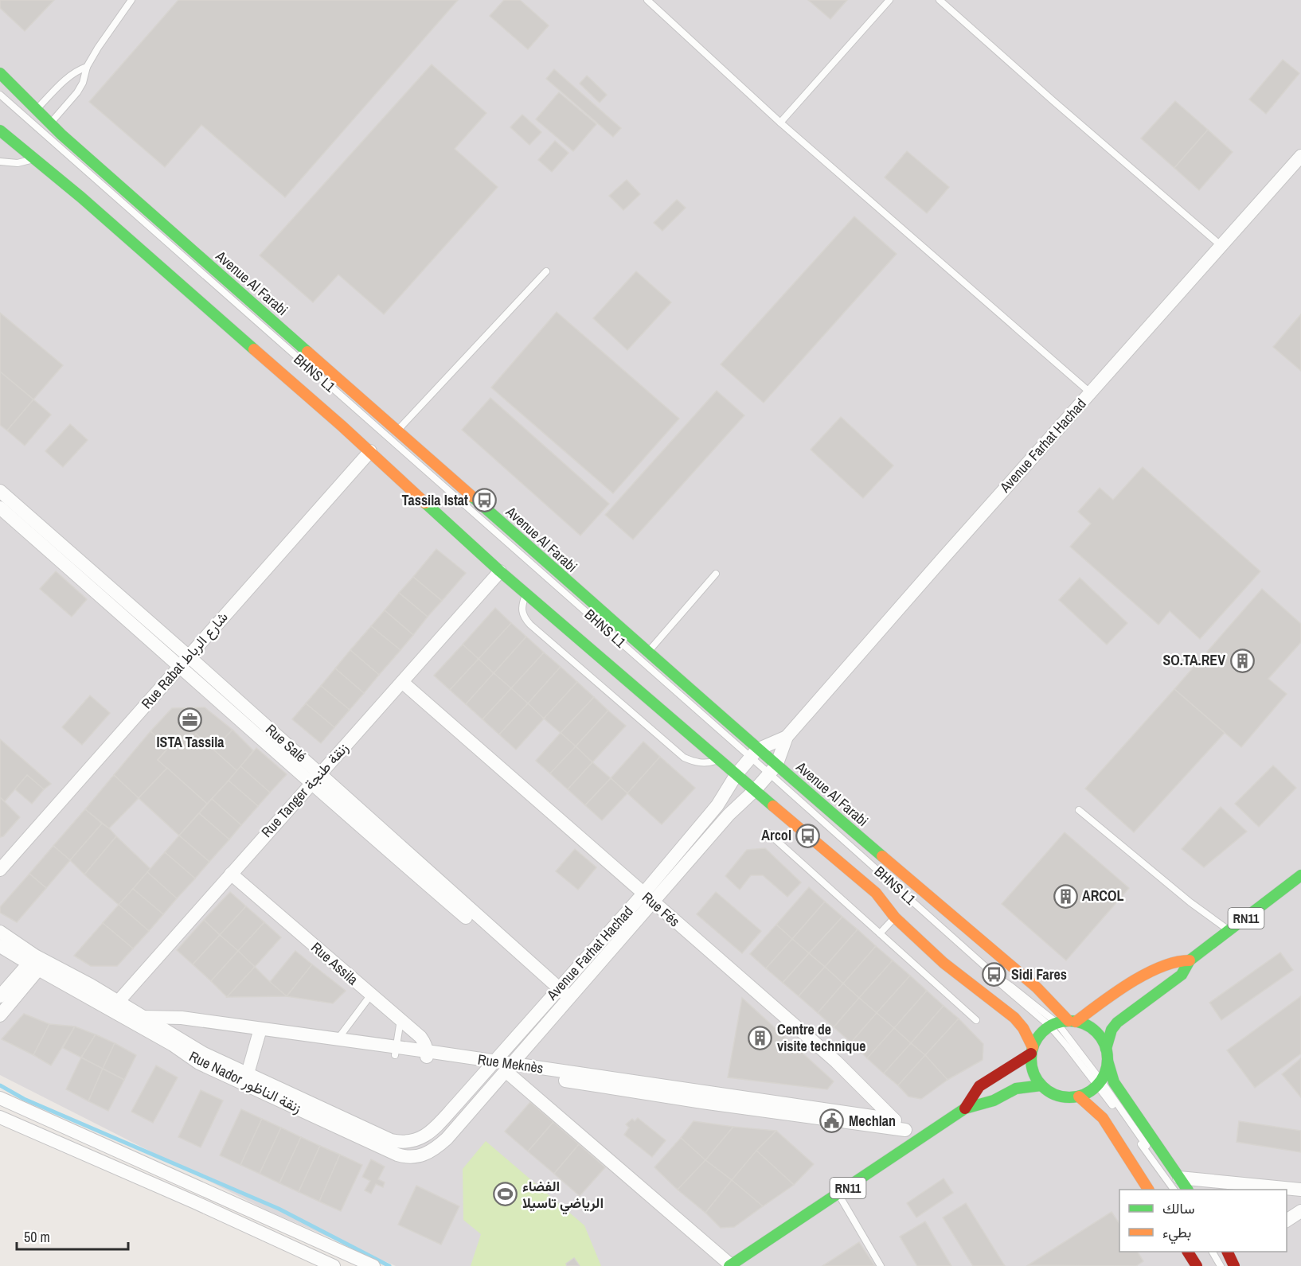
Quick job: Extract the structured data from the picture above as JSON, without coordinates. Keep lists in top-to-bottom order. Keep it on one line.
{"streets":{"street":["Avenue Al Farabi","Avenue Farhat Hachad","Rue Rabat شارع الرباط","Rue Salé","Rue Tanger زنقة طنجة","Rue Fés","RN11","Rue Assila","Rue Meknès","Rue Nador زنقة الناظور"],"lane":["BHNS L1"]},"crossings":[["Avenue Al Farabi","BHNS L1"],["Avenue Al Farabi","Avenue Farhat Hachad"],["Avenue Al Farabi","RN11"],["BHNS L1","Avenue Farhat Hachad"],["BHNS L1","RN11"],["Avenue Farhat Hachad","Rue Salé"],["Avenue Farhat Hachad","Rue Fés"],["Avenue Farhat Hachad","Rue Meknès"],["Avenue Farhat Hachad","Rue Nador زنقة الناظور"],["Rue Rabat شارع الرباط","Rue Salé"],["Rue Salé","Rue Tanger زنقة طنجة"],["Rue Tanger زنقة طنجة","Rue Fés"],["Rue Tanger زنقة طنجة","Rue Assila"],["Rue Tanger زنقة طنجة","Rue Nador زنقة الناظور"],["Rue Fés","RN11"],["Rue Fés","Rue Meknès"],["Rue Assila","Rue Meknès"],["Rue Meknès","Rue Nador زنقة الناظور"]],"places":{"bus stop":["Tassila Istat","Arcol","Sidi Fares"],"building":["SO.TA.REV","ARCOL","Centre de visite technique"],"office":["ISTA Tassila"],"public building":["Mechlan"],"sports":["الفضاء الرياضي تاسيلا"]},"legend":["سالك","بطيء"],"scale_bar":"50 m"}
